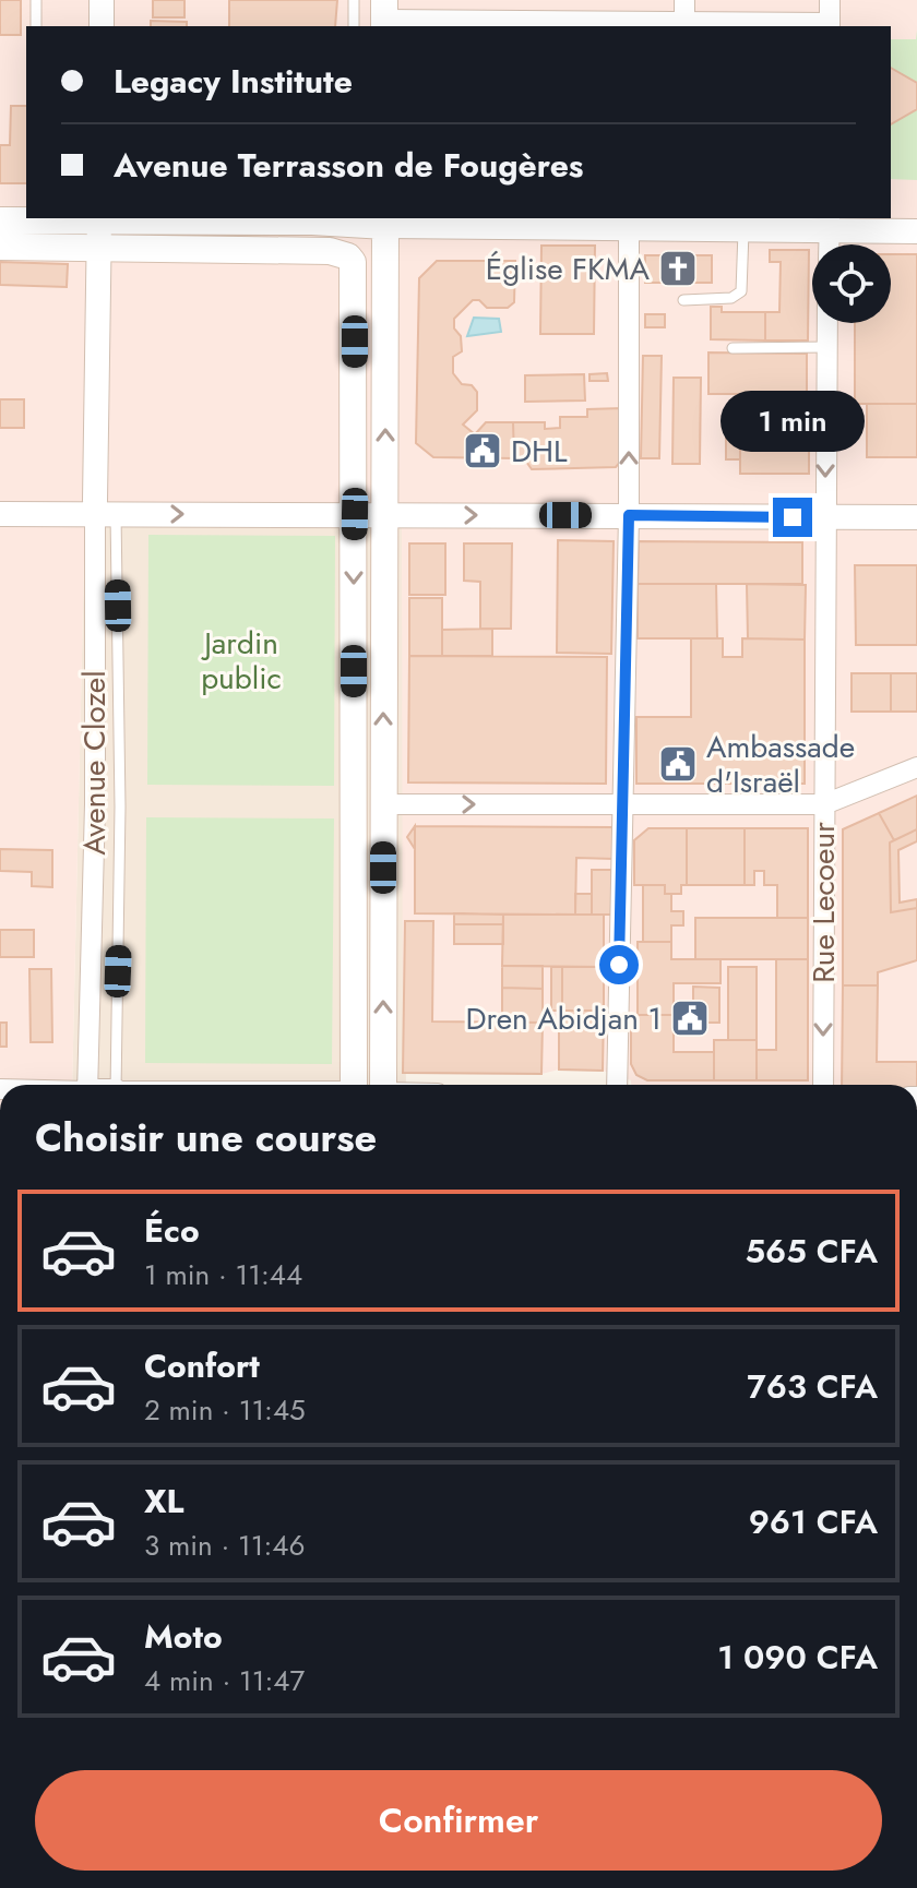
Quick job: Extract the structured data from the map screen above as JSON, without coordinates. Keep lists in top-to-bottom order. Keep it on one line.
{"streets":{"street":["Avenue Clozel","Rue Lecoeur"]},"one_way":["Rue Lecoeur"],"parks":["Jardin public"],"places":{"church":["Église FKMA"],"public building":["DHL","Ambassade d'Israël","Dren Abidjan 1"]},"page":{"banner":["Legacy Institute","Avenue Terrasson de Fougères"],"bubble":"1 min","heading":"Choisir une course","list":[{"name":"Éco","note":"1 min · 11:44","value":"565 CFA"},{"name":"Confort","note":"2 min · 11:45","value":"763 CFA"},{"name":"XL","note":"3 min · 11:46","value":"961 CFA"},{"name":"Moto","note":"4 min · 11:47","value":"1 090 CFA"}],"buttons":"Confirmer"}}
